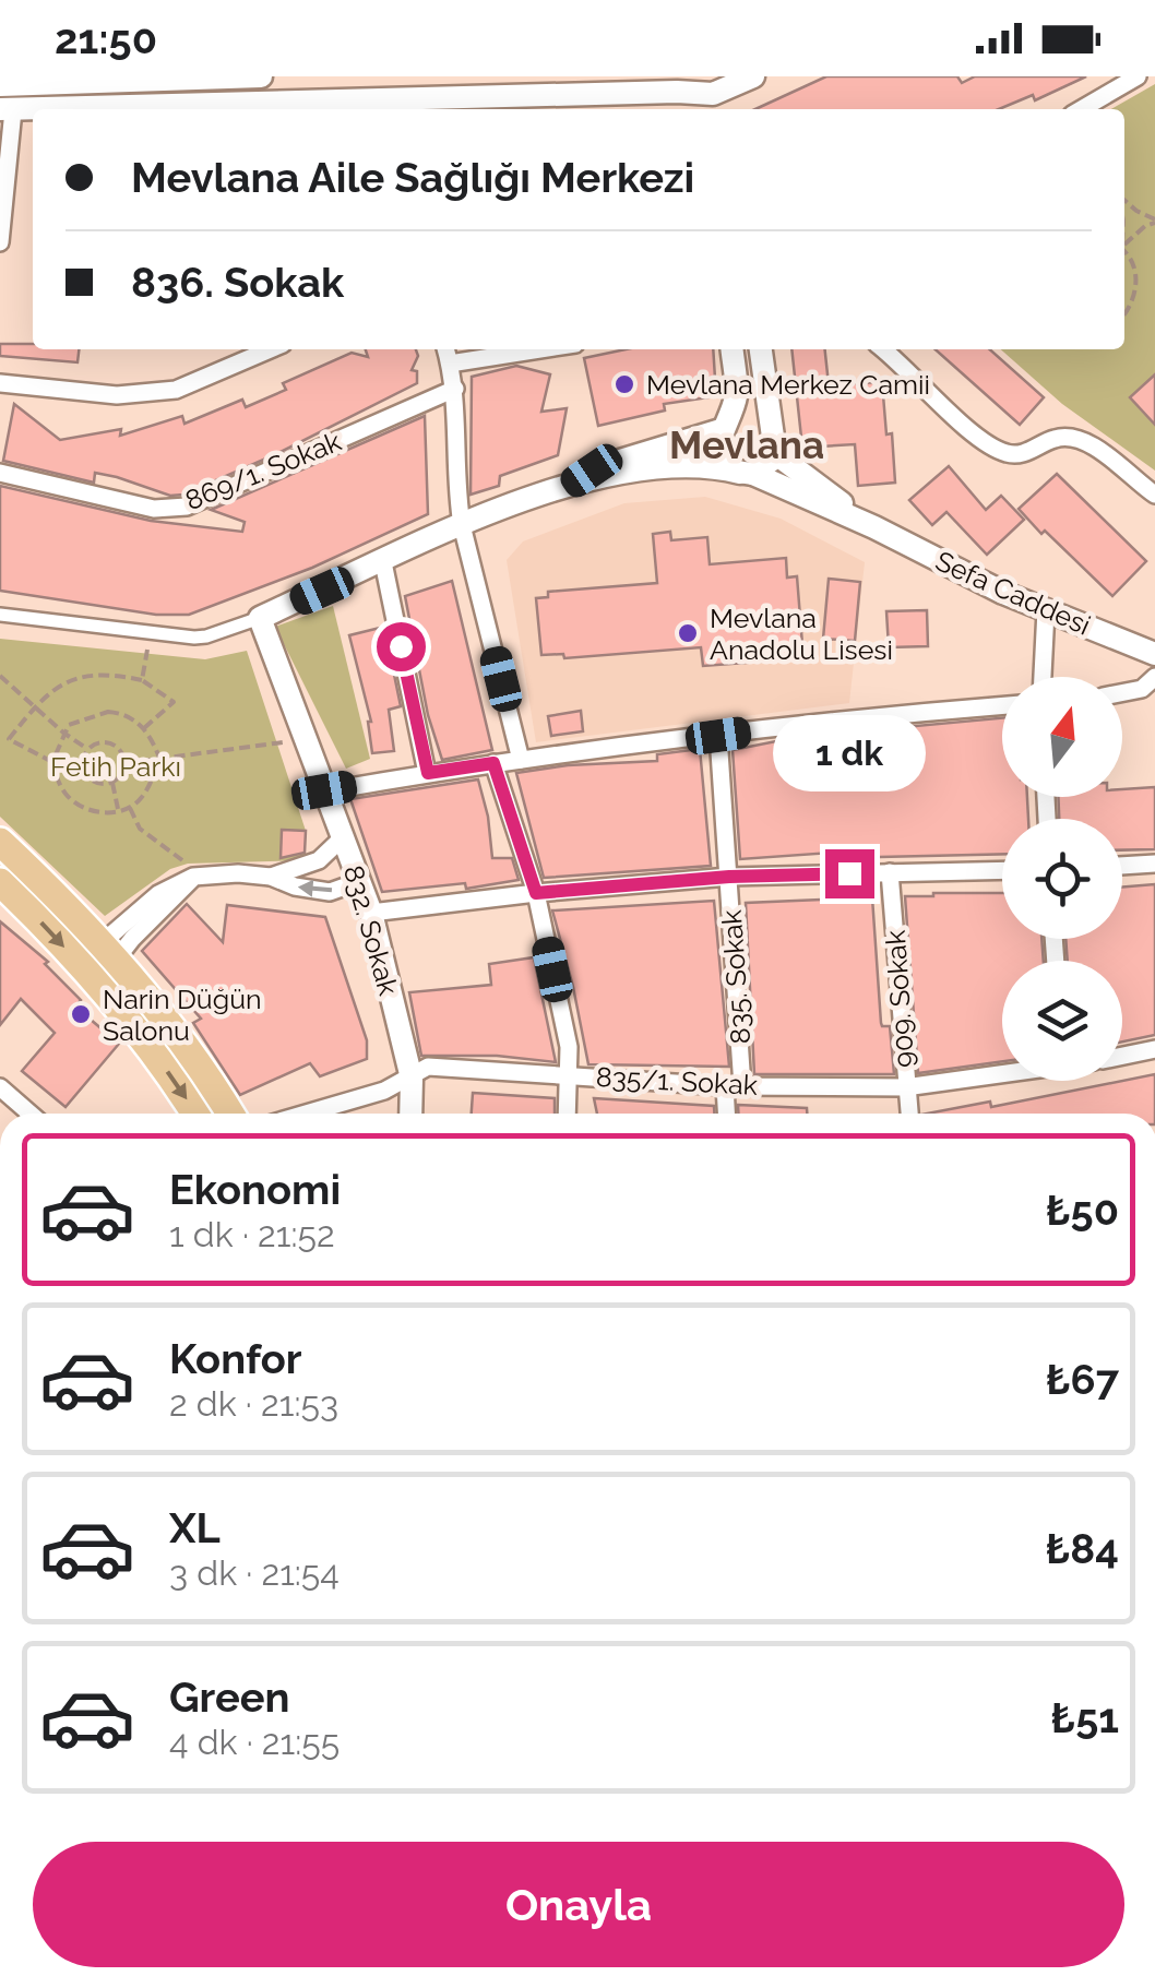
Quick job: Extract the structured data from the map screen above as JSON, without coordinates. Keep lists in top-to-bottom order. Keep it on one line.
{"streets":{"street":["869/1. Sokak","Sefa Caddesi","832. Sokak","835. Sokak","909. Sokak","835/1. Sokak"]},"crossings":[["Sefa Caddesi","832. Sokak"],["832. Sokak","835/1. Sokak"],["835. Sokak","835/1. Sokak"],["909. Sokak","835/1. Sokak"]],"districts":["Mevlana"],"parks":["Fetih Parkı"],"places":["Mevlana Merkez Camii","Mevlana Anadolu Lisesi","Narin Düğün Salonu"],"north":"top","page":{"status":"21:50","banner":["Mevlana Aile Sağlığı Merkezi","836. Sokak"],"bubble":"1 dk","list":[{"name":"Ekonomi","note":"1 dk · 21:52","value":"₺50"},{"name":"Konfor","note":"2 dk · 21:53","value":"₺67"},{"name":"XL","note":"3 dk · 21:54","value":"₺84"},{"name":"Green","note":"4 dk · 21:55","value":"₺51"}],"buttons":"Onayla"}}
